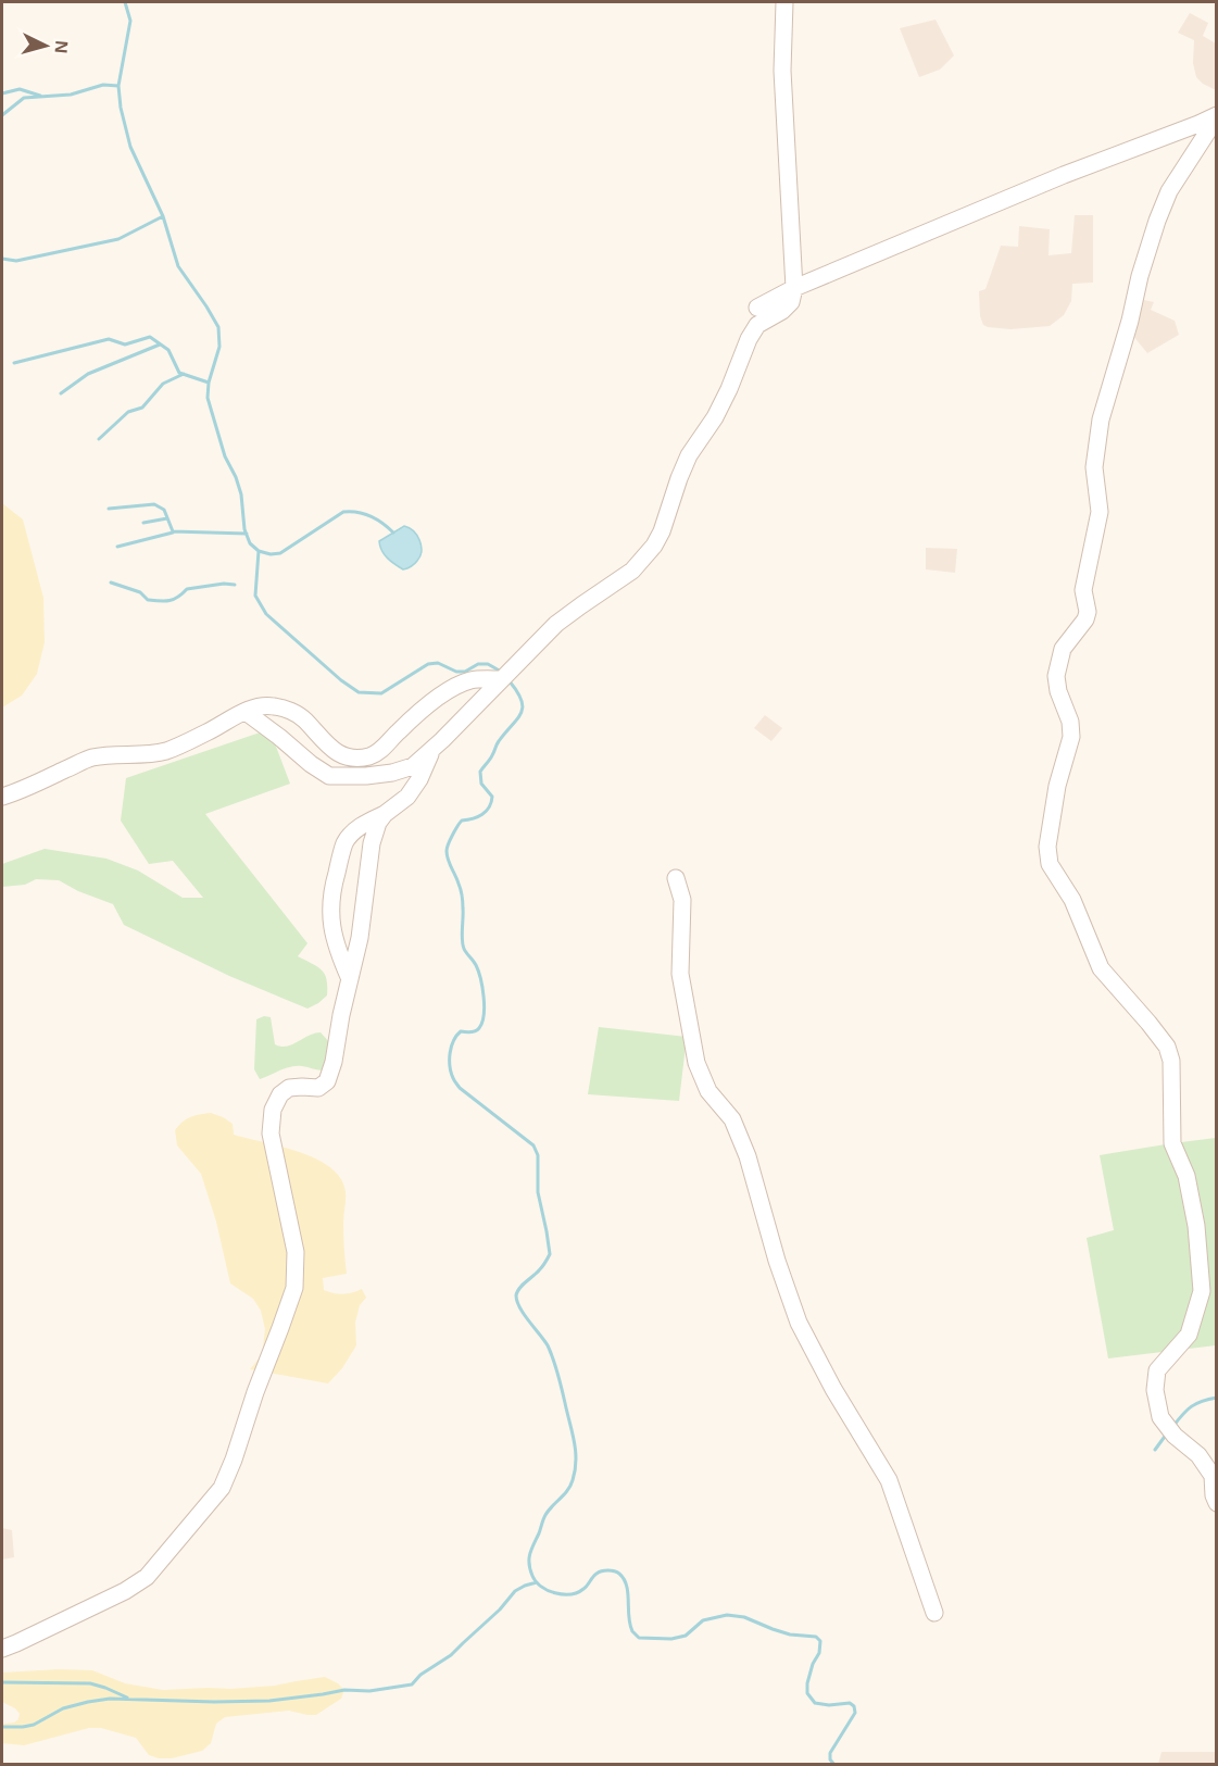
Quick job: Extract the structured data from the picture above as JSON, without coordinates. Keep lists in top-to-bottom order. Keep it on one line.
{"north":"right"}
